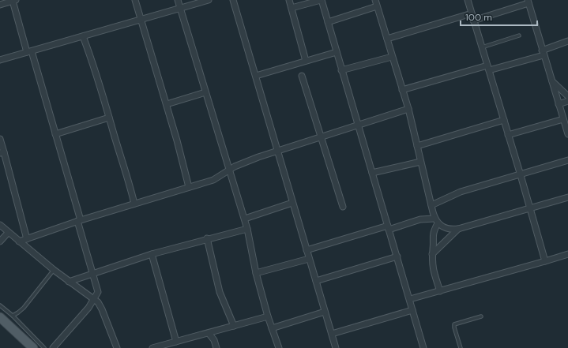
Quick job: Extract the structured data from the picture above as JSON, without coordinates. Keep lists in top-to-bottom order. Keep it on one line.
{"scale_bar":"100 m"}
